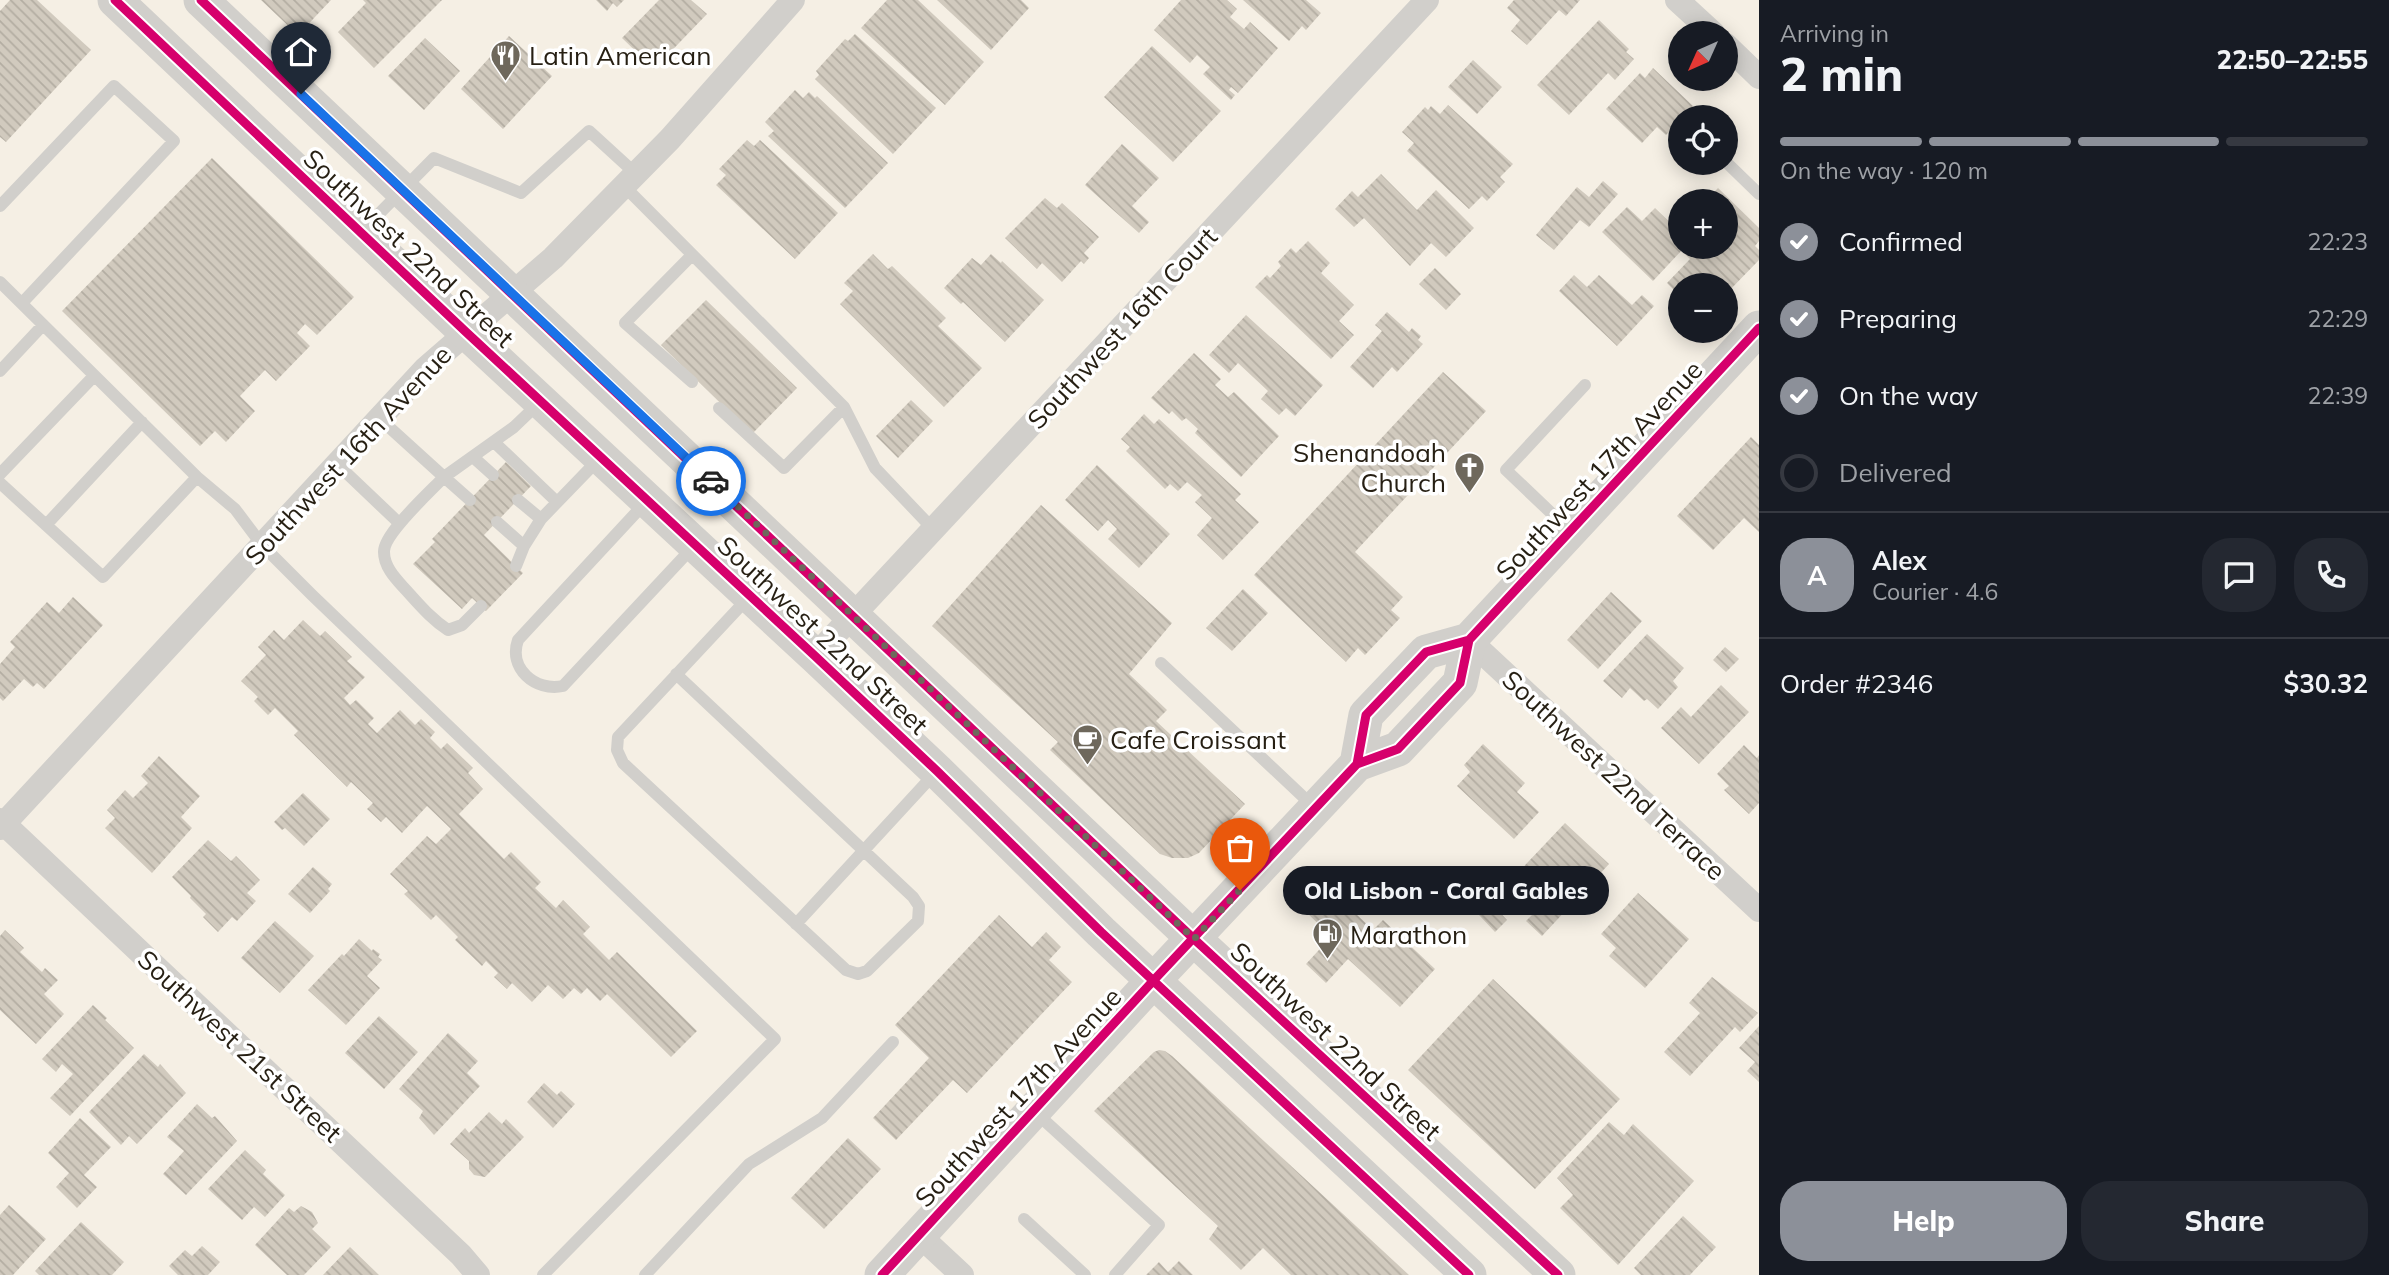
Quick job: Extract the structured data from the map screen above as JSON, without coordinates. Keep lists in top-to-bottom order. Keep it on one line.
{"streets":{"main road":["Southwest 22nd Street","Southwest 17th Avenue"],"street":["Southwest 16th Court","Southwest 16th Avenue","Southwest 22nd Terrace","Southwest 21st Street"]},"crossings":[["Southwest 22nd Street","Southwest 16th Court"],["Southwest 22nd Street","Southwest 16th Avenue"],["Southwest 22nd Street","Southwest 17th Avenue"],["Southwest 16th Avenue","Southwest 21st Street"],["Southwest 17th Avenue","Southwest 22nd Terrace"]],"places":{"restaurant":["Latin American"],"church":["Shenandoah Church"],"cafe":["Cafe Croissant"],"other":["Old Lisbon - Coral Gables"],"fuel station":["Marathon"]},"north":"bottom left","page":{"heading":["2 min","Arriving in","22:50–22:55"],"panel":["Alex","Courier · 4.6","Order #2346","$30.32"],"map_buttons":["+","−"],"bar":"On the way · 120 m","list":[["Confirmed","22:23"],["Preparing","22:29"],["On the way","22:39"],"Delivered"],"round":"A","bubble":"Old Lisbon - Coral Gables","buttons":["Help","Share"]}}
